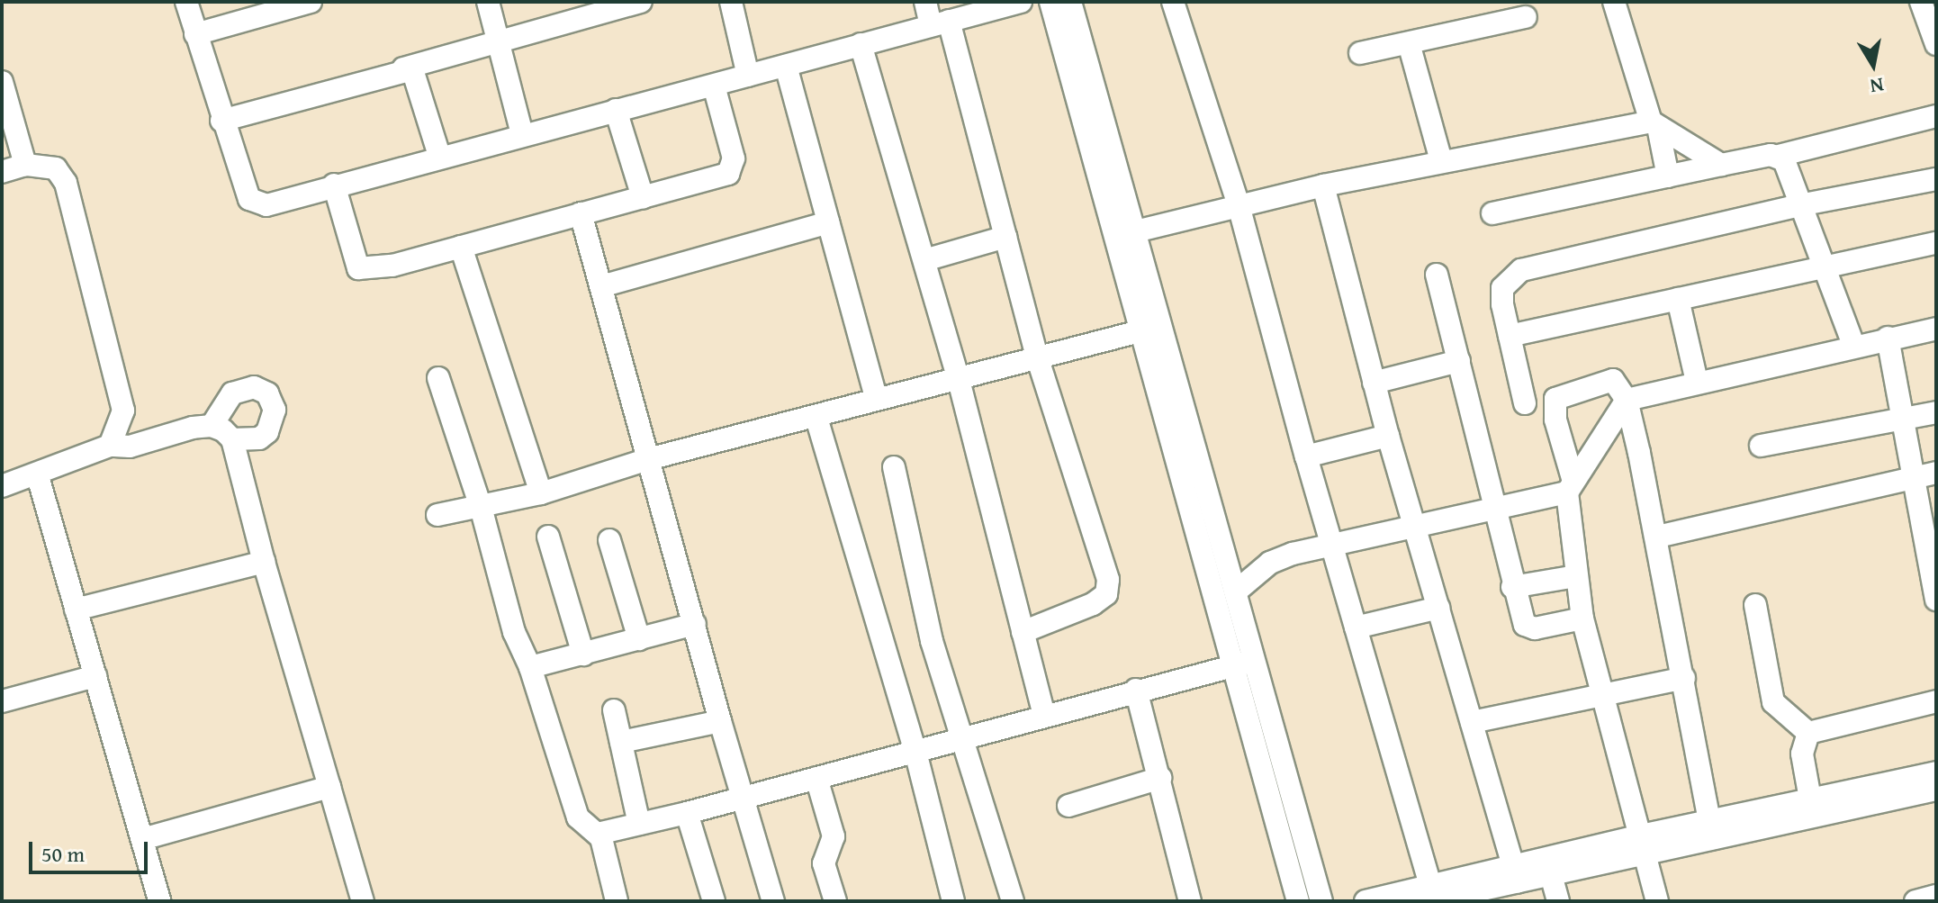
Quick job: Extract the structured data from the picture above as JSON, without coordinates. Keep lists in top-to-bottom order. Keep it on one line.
{"scale_bar":"50 m","north":"bottom"}
